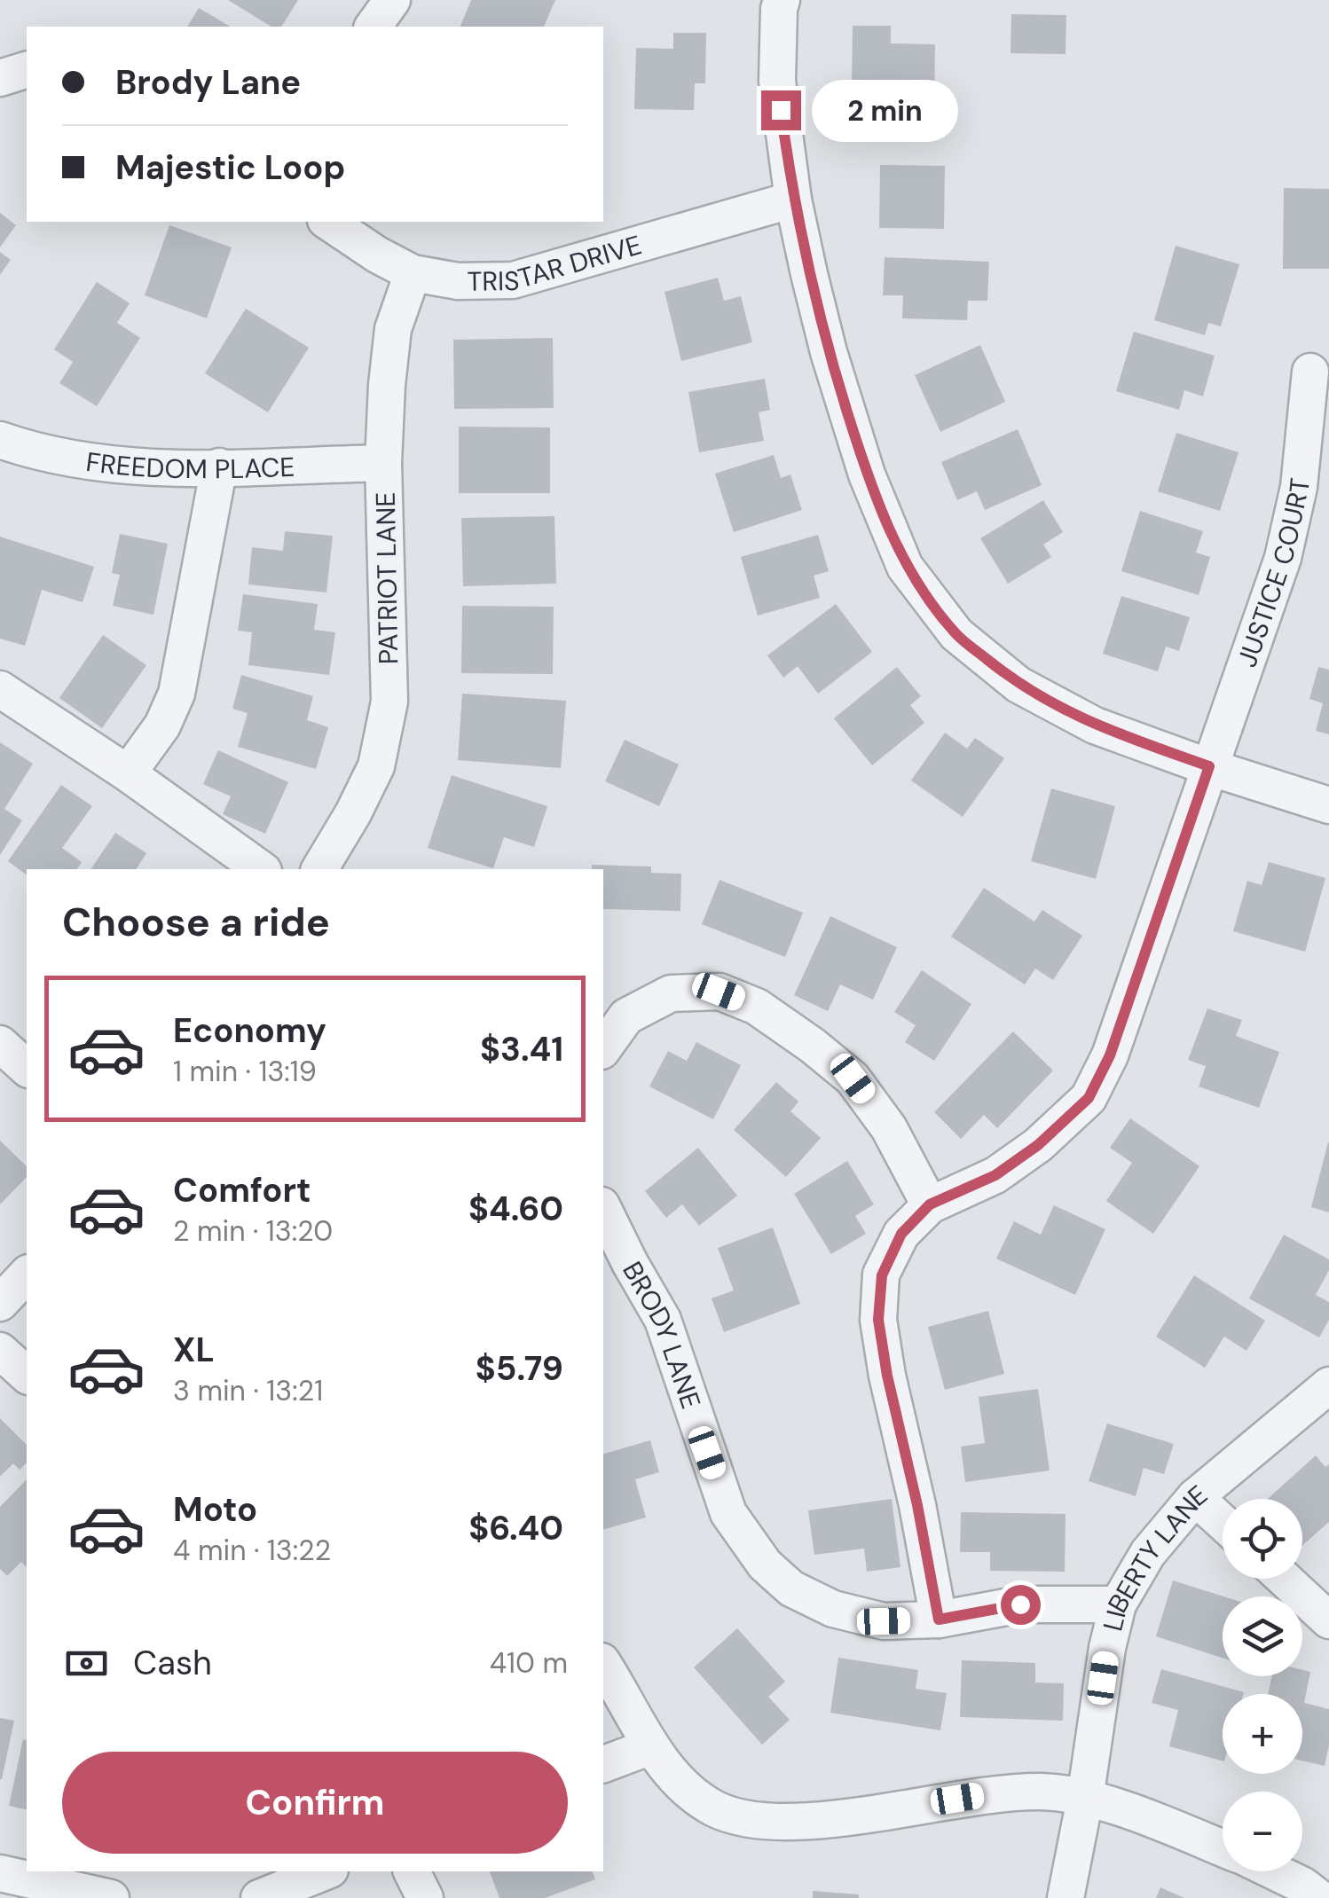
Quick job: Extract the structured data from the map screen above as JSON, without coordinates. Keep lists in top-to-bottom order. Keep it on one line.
{"streets":{"street":["TRISTAR DRIVE","FREEDOM PLACE","JUSTICE COURT","PATRIOT LANE","BRODY LANE","LIBERTY LANE"]},"crossings":[["TRISTAR DRIVE","PATRIOT LANE"],["FREEDOM PLACE","PATRIOT LANE"],["BRODY LANE","LIBERTY LANE"]],"page":{"banner":["Brody Lane","Majestic Loop"],"bubble":"2 min","heading":"Choose a ride","list":[{"name":"Economy","note":"1 min · 13:19","value":"$3.41"},{"name":"Comfort","note":"2 min · 13:20","value":"$4.60"},{"name":"XL","note":"3 min · 13:21","value":"$5.79"},{"name":"Moto","note":"4 min · 13:22","value":"$6.40"}],"map_buttons":["+","−"],"pay":["Cash","410 m"],"buttons":"Confirm"}}
